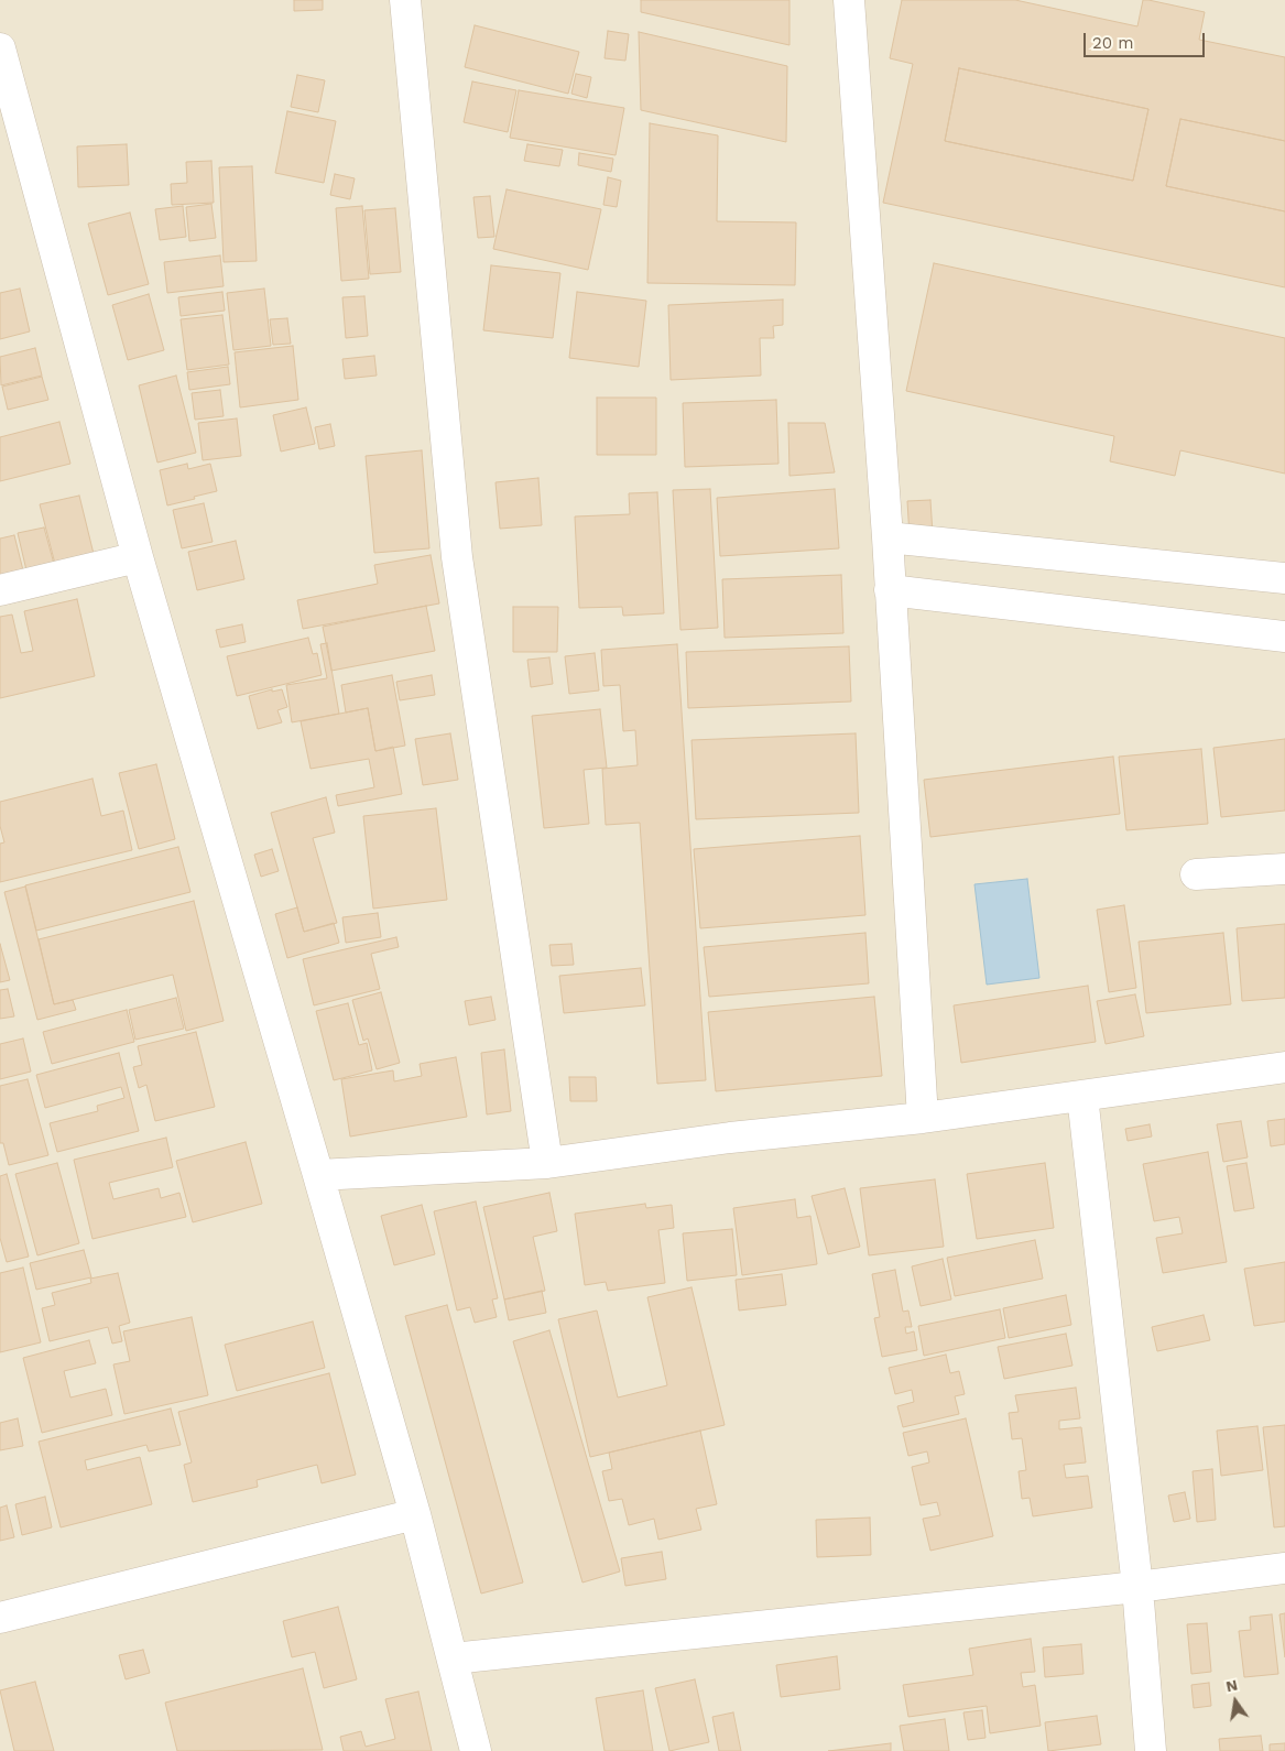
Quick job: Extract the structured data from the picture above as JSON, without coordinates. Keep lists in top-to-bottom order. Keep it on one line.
{"scale_bar":"20 m","north":"top"}
